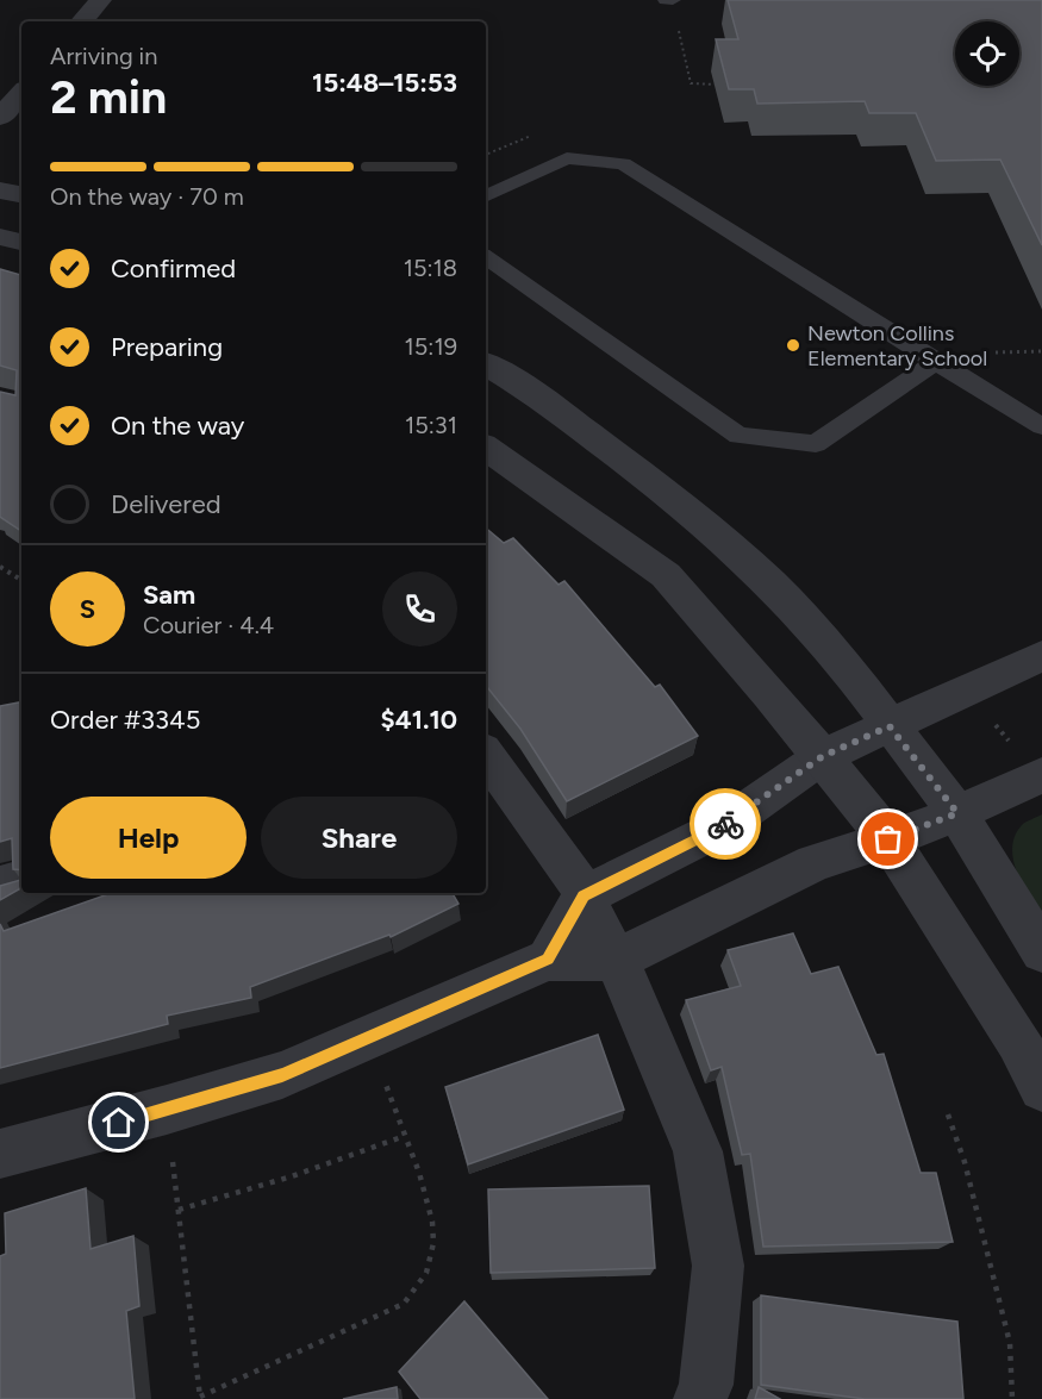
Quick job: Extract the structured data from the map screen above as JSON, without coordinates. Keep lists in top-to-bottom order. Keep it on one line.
{"places":["Newton Collins Elementary School"],"page":{"heading":["2 min","Arriving in","15:48–15:53"],"panel":["Sam","Courier · 4.4","Order #3345","$41.10"],"bar":"On the way · 70 m","list":[["Confirmed","15:18"],["Preparing","15:19"],["On the way","15:31"],"Delivered"],"round":"S","buttons":["Help","Share"]}}
